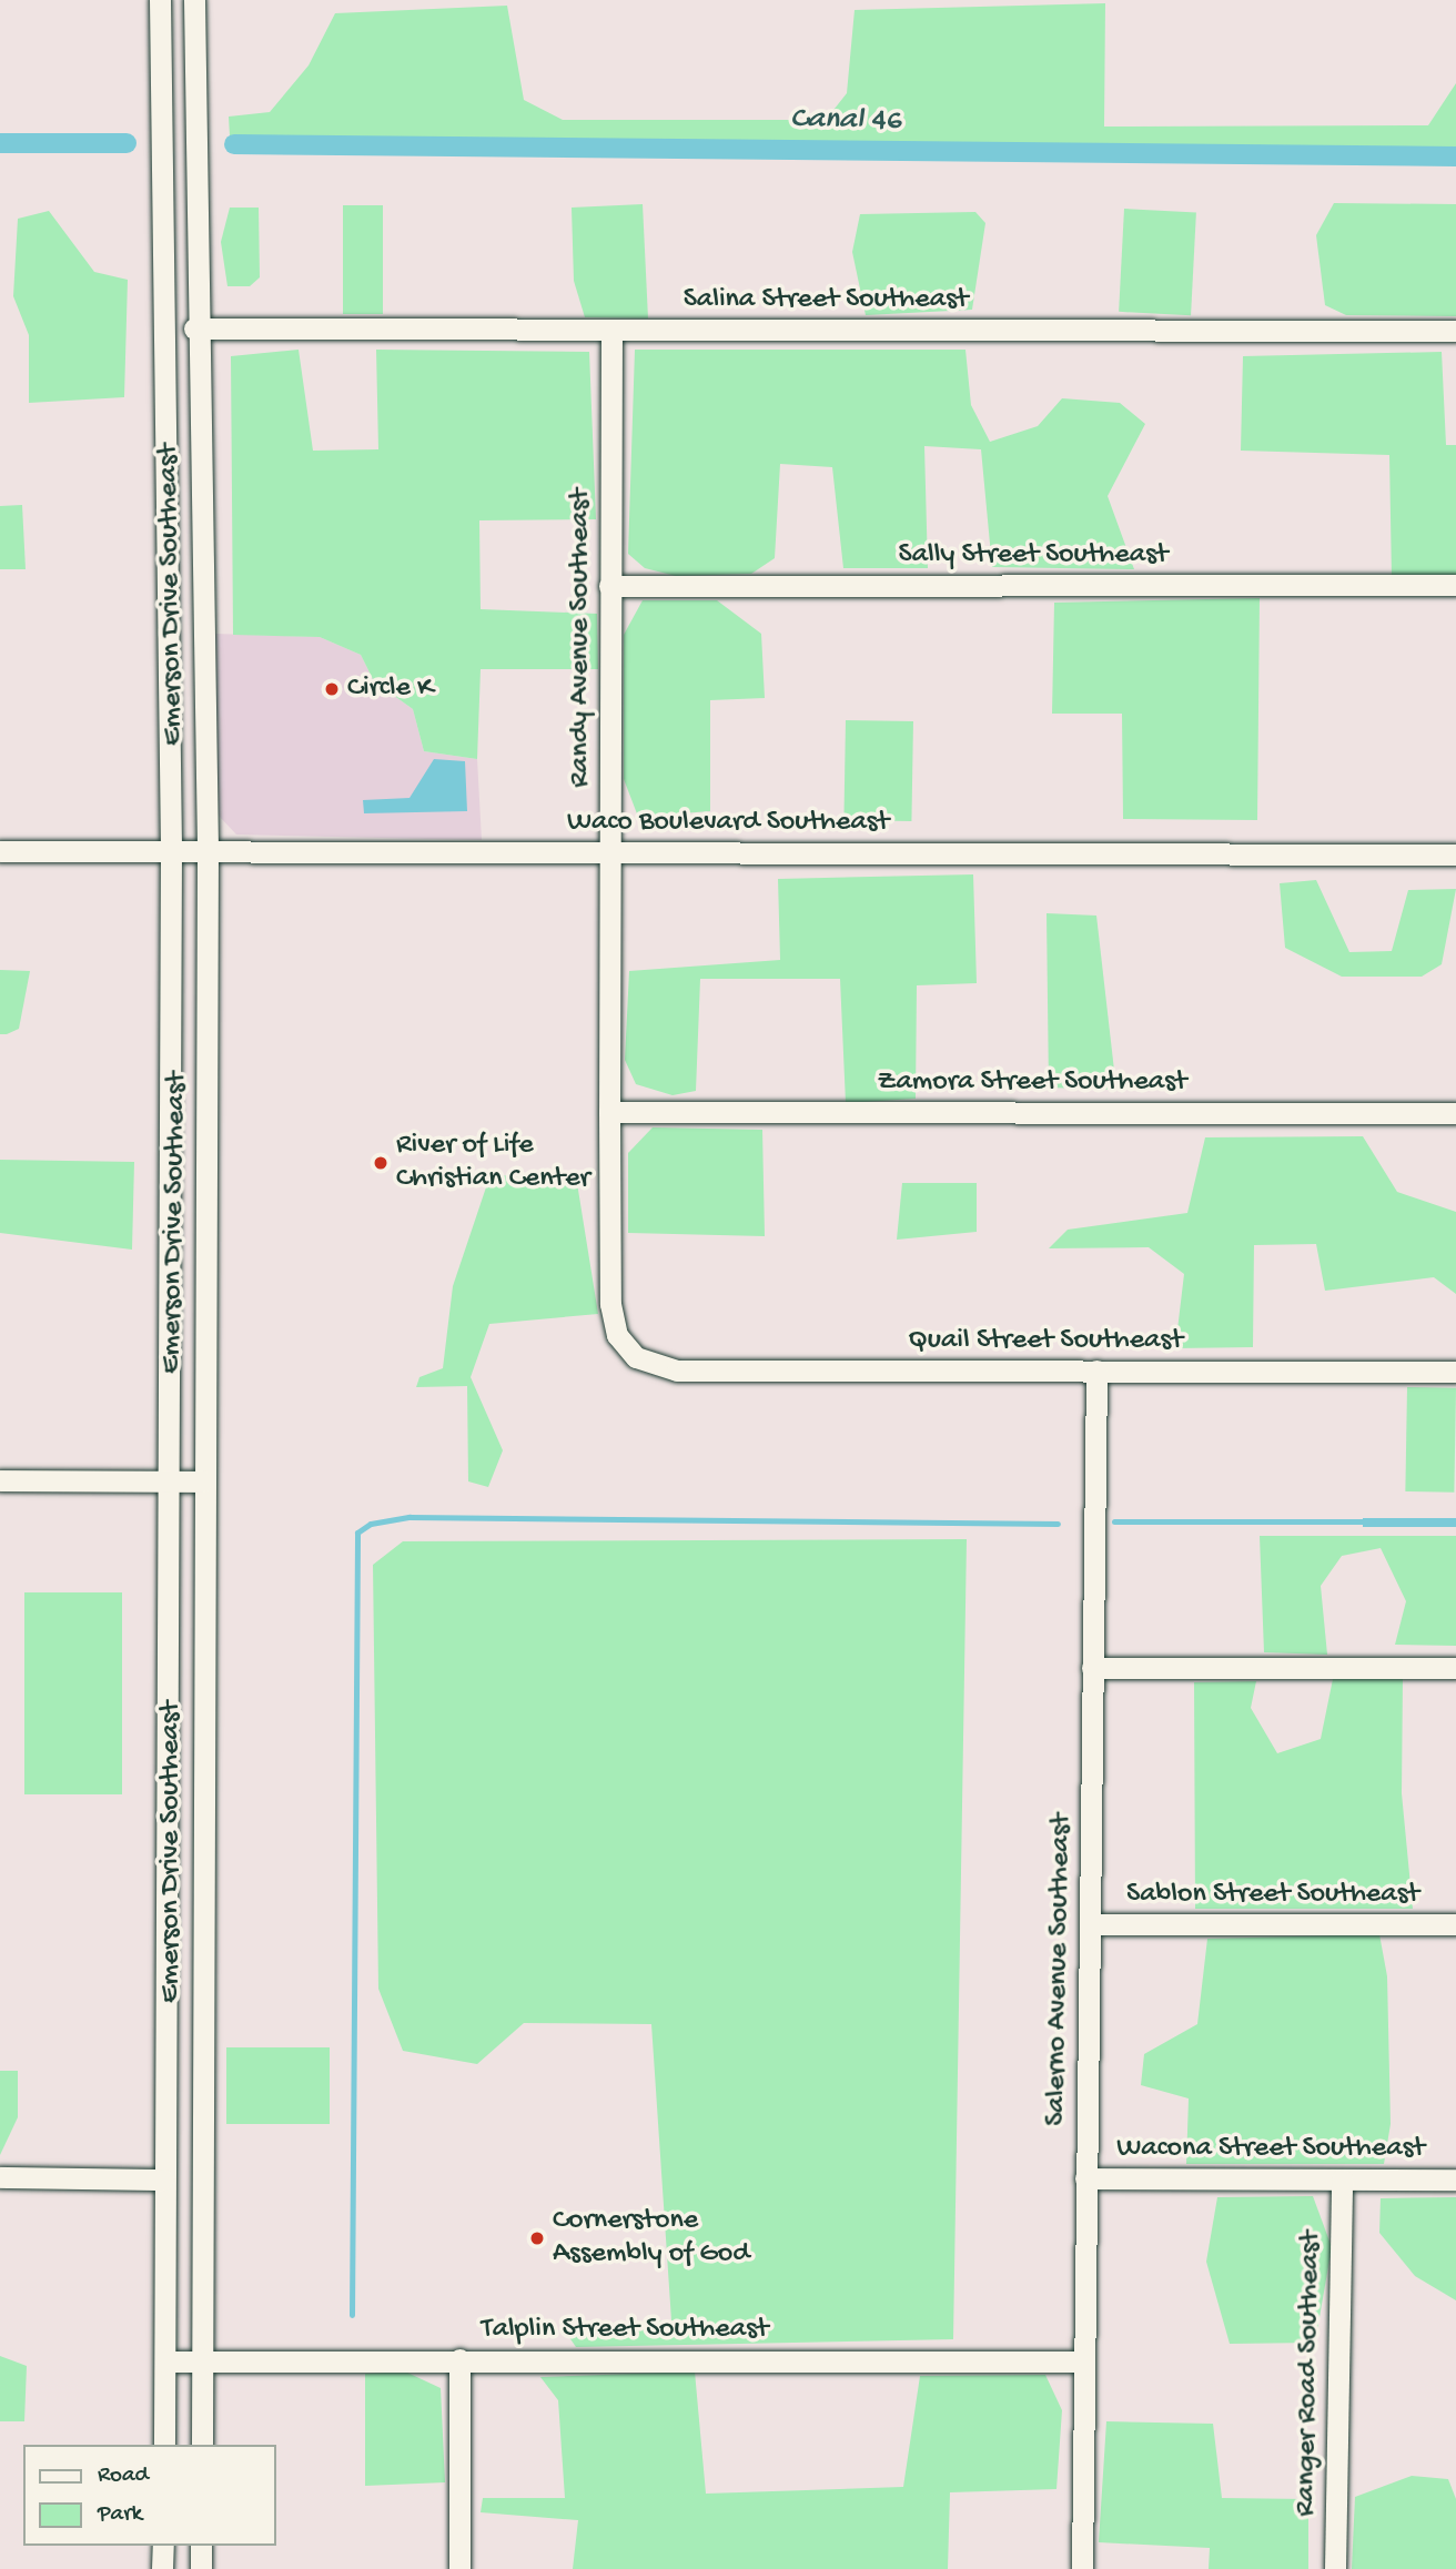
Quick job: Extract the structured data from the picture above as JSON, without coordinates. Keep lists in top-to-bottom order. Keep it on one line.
{"streets":{"street":["Salina Street Southeast","Sally Street Southeast","Emerson Drive Southeast","Randy Avenue Southeast","Waco Boulevard Southeast","Zamora Street Southeast","Quail Street Southeast","Sablon Street Southeast","Salerno Avenue Southeast","Wacona Street Southeast","Talplin Street Southeast","Ranger Road Southeast"]},"crossings":[["Salina Street Southeast","Emerson Drive Southeast"],["Salina Street Southeast","Randy Avenue Southeast"],["Sally Street Southeast","Randy Avenue Southeast"],["Emerson Drive Southeast","Waco Boulevard Southeast"],["Emerson Drive Southeast","Talplin Street Southeast"],["Randy Avenue Southeast","Waco Boulevard Southeast"],["Randy Avenue Southeast","Zamora Street Southeast"],["Randy Avenue Southeast","Quail Street Southeast"],["Quail Street Southeast","Salerno Avenue Southeast"],["Sablon Street Southeast","Salerno Avenue Southeast"],["Salerno Avenue Southeast","Wacona Street Southeast"],["Salerno Avenue Southeast","Talplin Street Southeast"],["Wacona Street Southeast","Ranger Road Southeast"]],"water":["Canal 46"],"places":["Circle K","River of Life Christian Center","Cornerstone Assembly of God"],"legend":["Road","Park"]}
